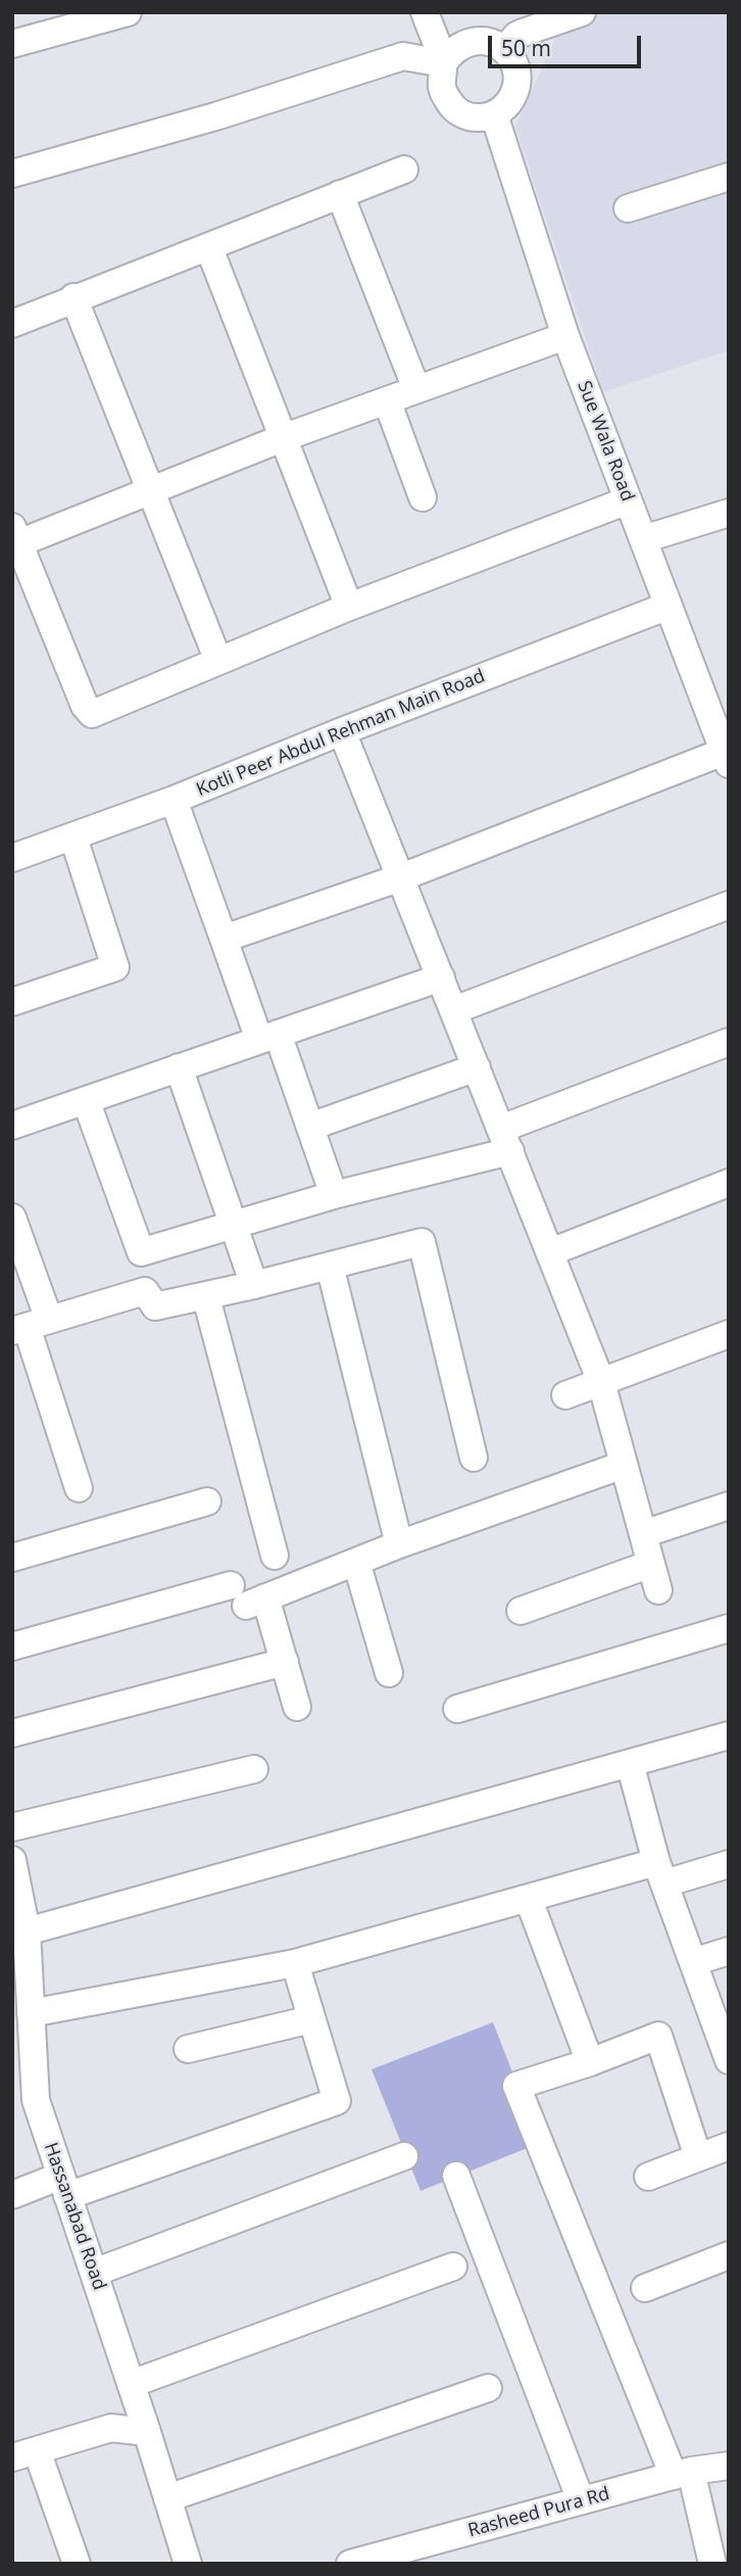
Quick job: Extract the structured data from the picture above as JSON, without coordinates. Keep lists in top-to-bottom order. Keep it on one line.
{"streets":{"street":["Sue Wala Road","Kotli Peer Abdul Rehman Main Road","Hassanabad Road","Rasheed Pura Rd"]},"crossings":[["Sue Wala Road","Kotli Peer Abdul Rehman Main Road"]],"scale_bar":"50 m"}
